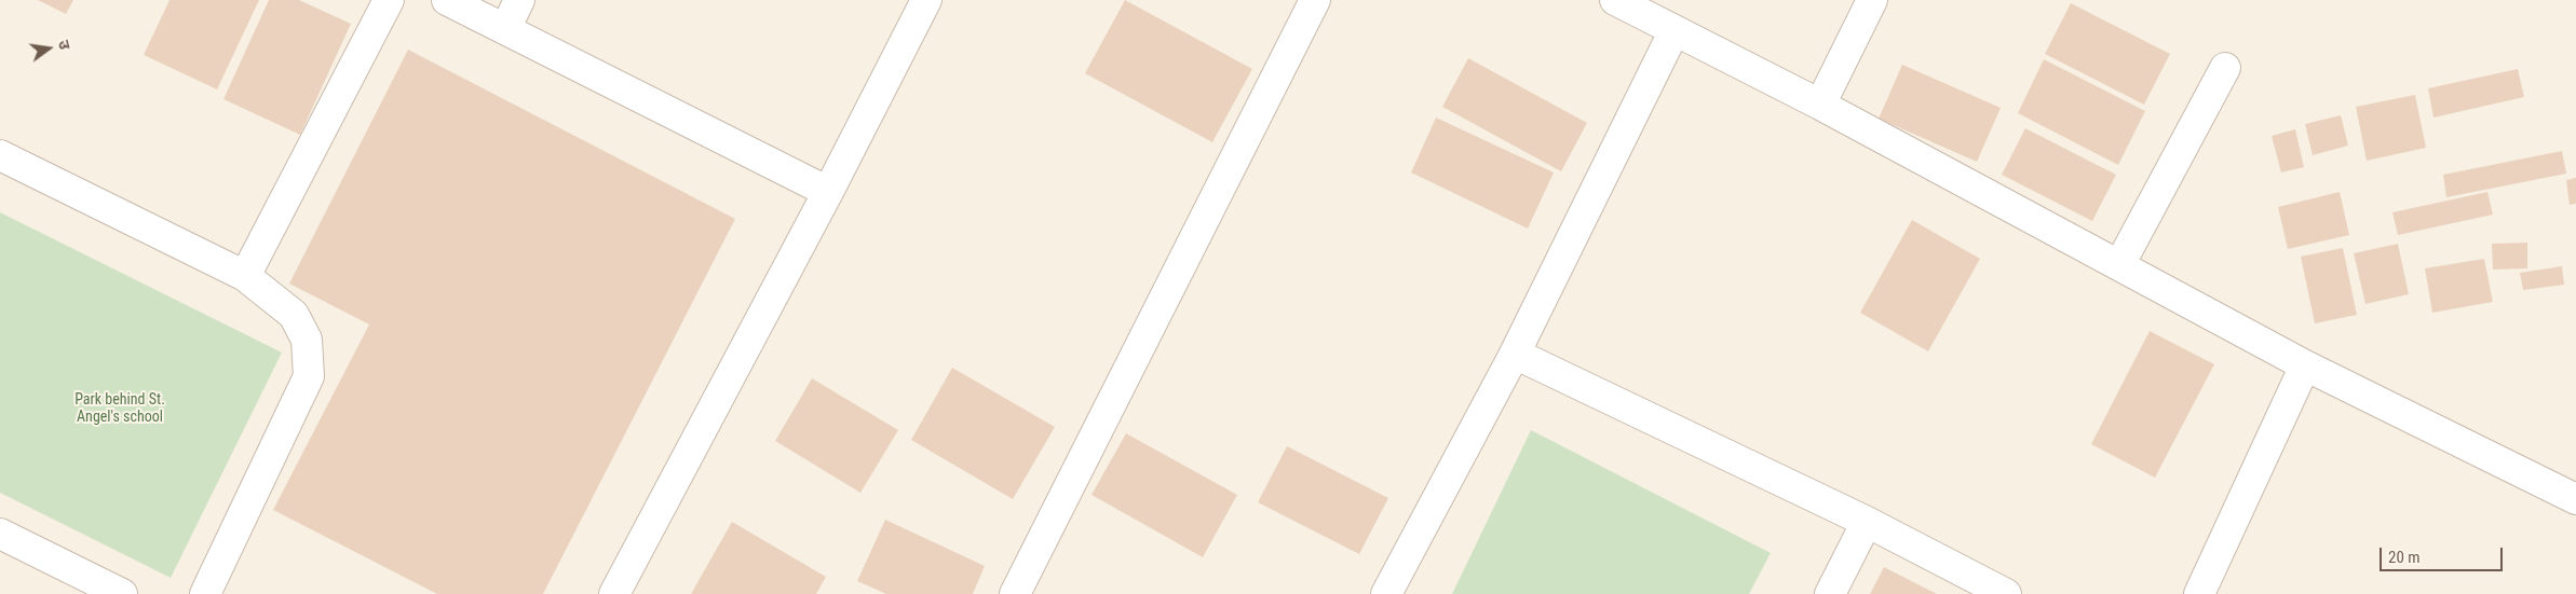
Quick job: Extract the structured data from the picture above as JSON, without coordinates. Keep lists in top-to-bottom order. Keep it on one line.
{"parks":["Park behind St. Angel's school"],"scale_bar":"20 m","north":"right"}
